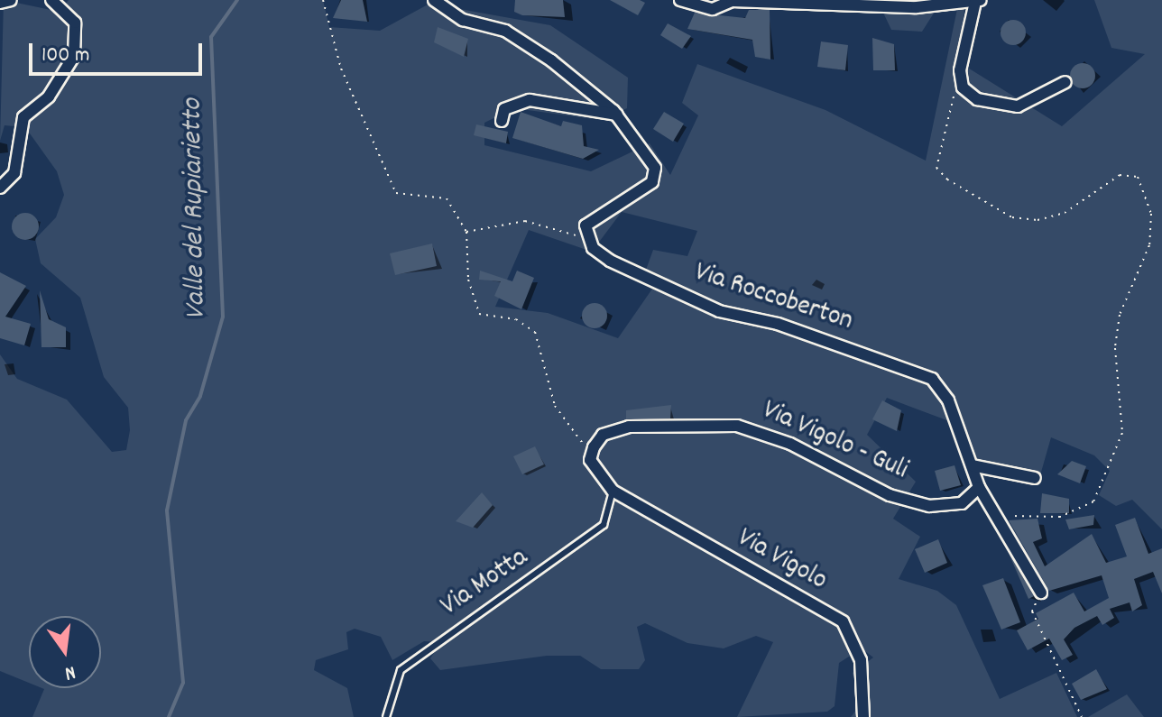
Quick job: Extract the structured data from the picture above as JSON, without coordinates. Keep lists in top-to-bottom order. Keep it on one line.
{"streets":{"street":["Via Roccoberton","Via Vigolo - Guli","Via Vigolo"],"lane":["Via Motta"]},"crossings":[["Via Roccoberton","Via Vigolo - Guli"],["Via Vigolo","Via Motta"]],"water":["Valle del Rupiarietto"],"scale_bar":"100 m","north":"bottom"}
